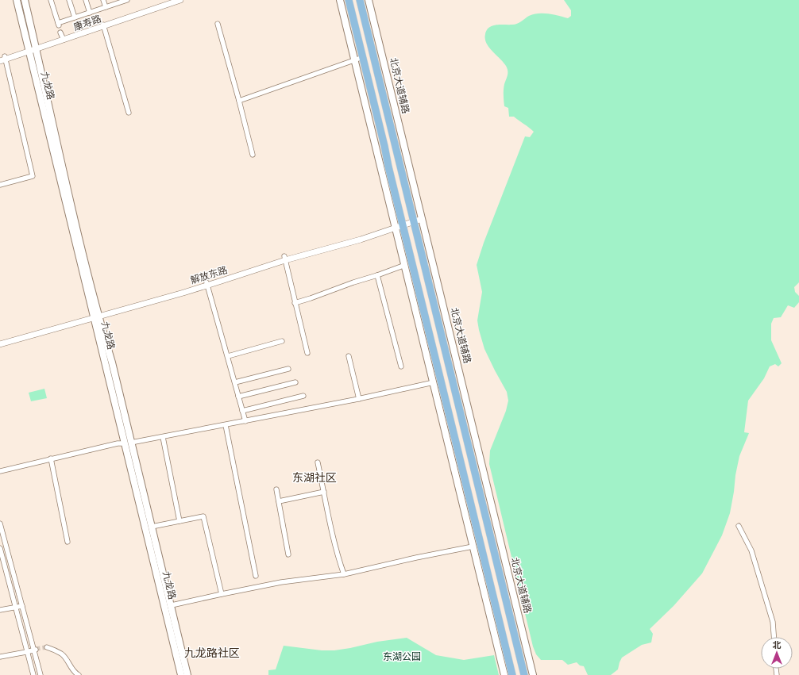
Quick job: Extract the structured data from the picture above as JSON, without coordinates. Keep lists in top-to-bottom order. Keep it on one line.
{"streets":{"main road":["九龙路","北京大道辅路"],"street":["康寿路","解放东路"]},"crossings":[["康寿路","九龙路"],["九龙路","解放东路"],["北京大道辅路","解放东路"]],"districts":["东湖社区","九龙路社区"],"parks":["东湖公园"],"north":"top"}
